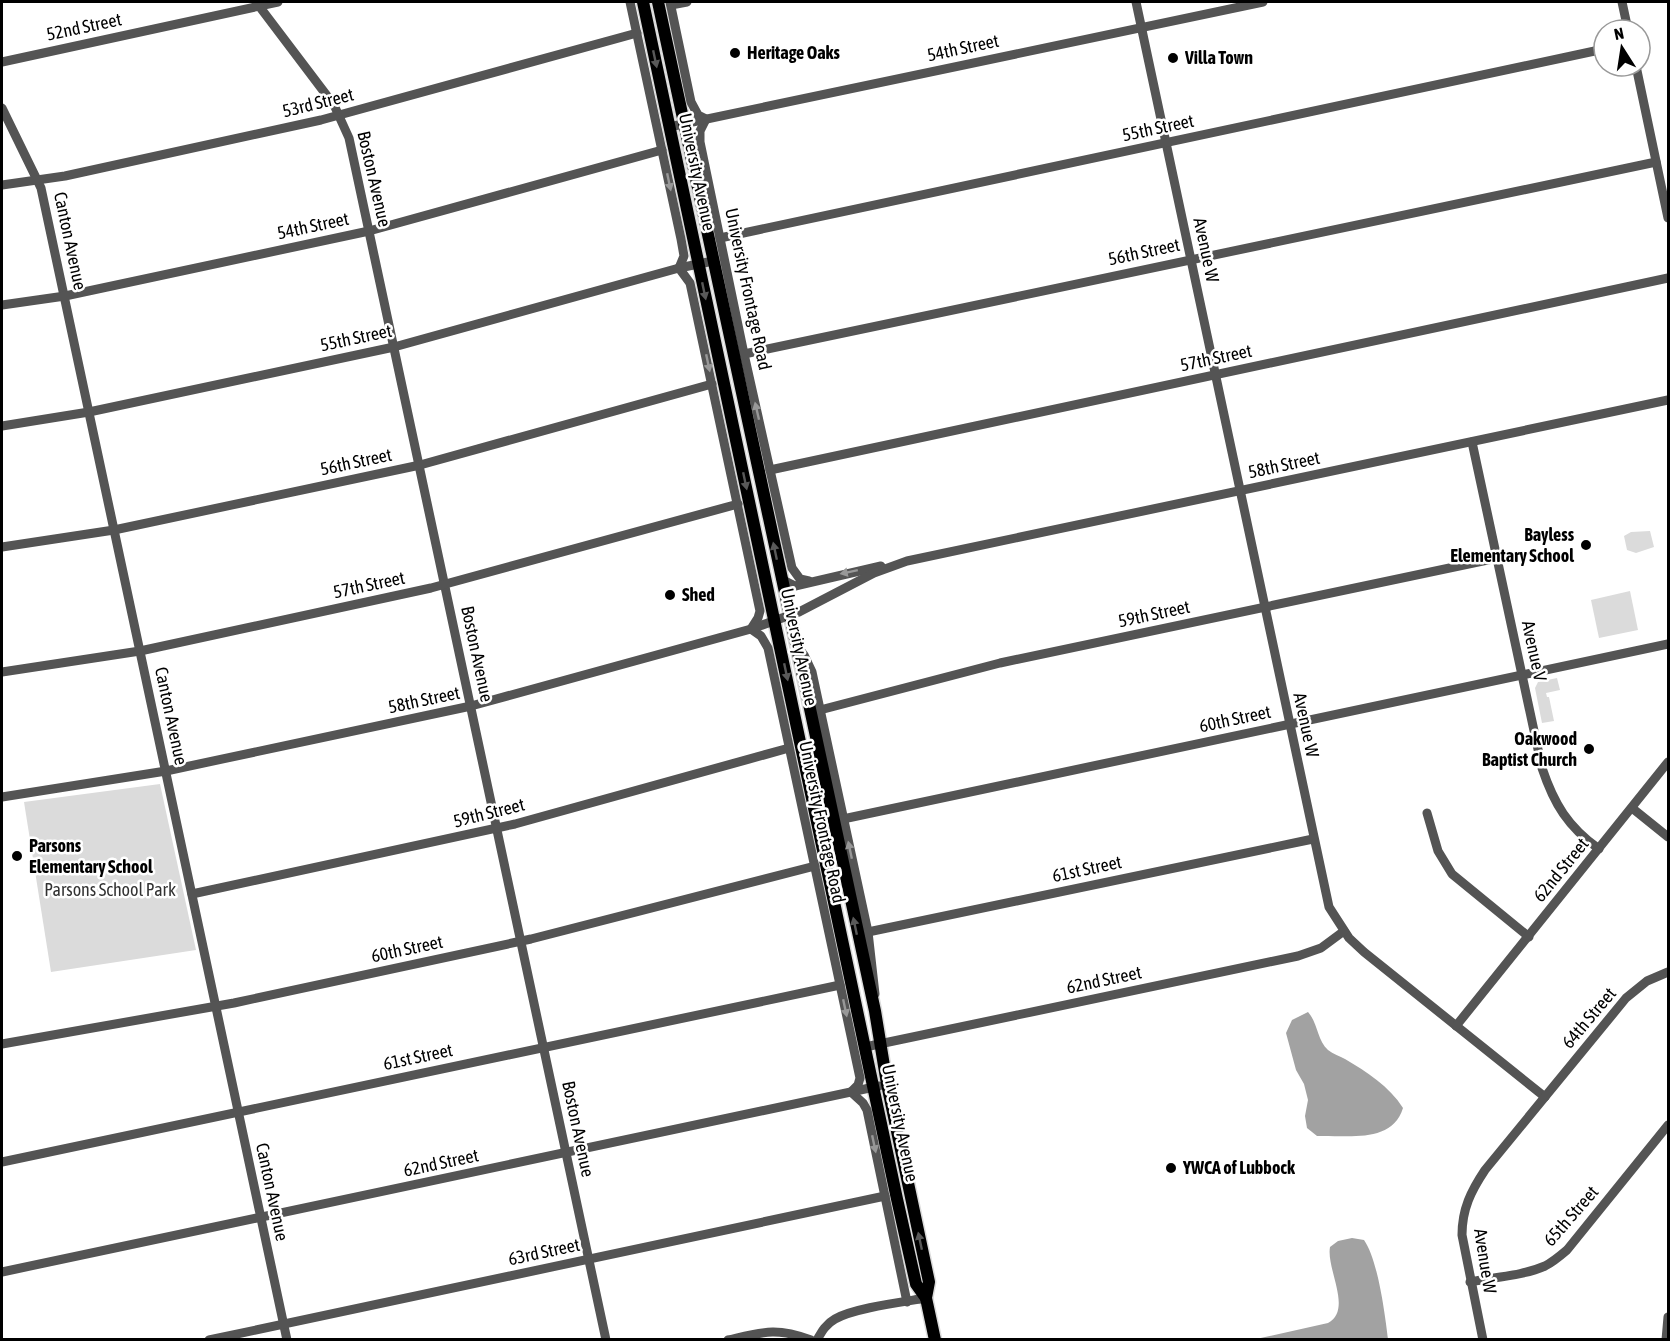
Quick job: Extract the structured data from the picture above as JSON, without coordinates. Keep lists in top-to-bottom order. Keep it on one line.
{"streets":{"main road":["University Avenue"],"street":["52nd Street","54th Street","53rd Street","55th Street","Boston Avenue","Canton Avenue","Avenue W","56th Street","University Frontage Road","57th Street","58th Street","59th Street","Avenue V","60th Street","61st Street","62nd Street","64th Street","65th Street","63rd Street"]},"crossings":[["52nd Street","Boston Avenue"],["54th Street","University Avenue"],["54th Street","Boston Avenue"],["54th Street","Canton Avenue"],["54th Street","Avenue W"],["54th Street","University Frontage Road"],["53rd Street","Boston Avenue"],["53rd Street","Canton Avenue"],["55th Street","University Avenue"],["55th Street","Boston Avenue"],["55th Street","Canton Avenue"],["55th Street","Avenue W"],["55th Street","University Frontage Road"],["University Avenue","University Frontage Road"],["University Avenue","58th Street"],["University Avenue","62nd Street"],["Boston Avenue","56th Street"],["Boston Avenue","57th Street"],["Boston Avenue","58th Street"],["Boston Avenue","59th Street"],["Boston Avenue","60th Street"],["Boston Avenue","61st Street"],["Boston Avenue","62nd Street"],["Boston Avenue","63rd Street"],["Canton Avenue","56th Street"],["Canton Avenue","57th Street"],["Canton Avenue","58th Street"],["Canton Avenue","59th Street"],["Canton Avenue","60th Street"],["Canton Avenue","61st Street"],["Canton Avenue","62nd Street"],["Canton Avenue","63rd Street"],["Avenue W","56th Street"],["Avenue W","57th Street"],["Avenue W","58th Street"],["Avenue W","59th Street"],["Avenue W","60th Street"],["Avenue W","61st Street"],["Avenue W","62nd Street"],["Avenue W","64th Street"],["Avenue W","65th Street"],["56th Street","University Frontage Road"],["University Frontage Road","57th Street"],["University Frontage Road","58th Street"],["University Frontage Road","59th Street"],["University Frontage Road","60th Street"],["University Frontage Road","61st Street"],["University Frontage Road","62nd Street"],["58th Street","Avenue V"],["59th Street","Avenue V"],["Avenue V","60th Street"],["Avenue V","62nd Street"]],"parks":["Parsons School Park"],"places":["Heritage Oaks","Villa Town","Bayless Elementary School","Shed","Oakwood Baptist Church","Parsons Elementary School","YWCA of Lubbock"],"north":"top"}
